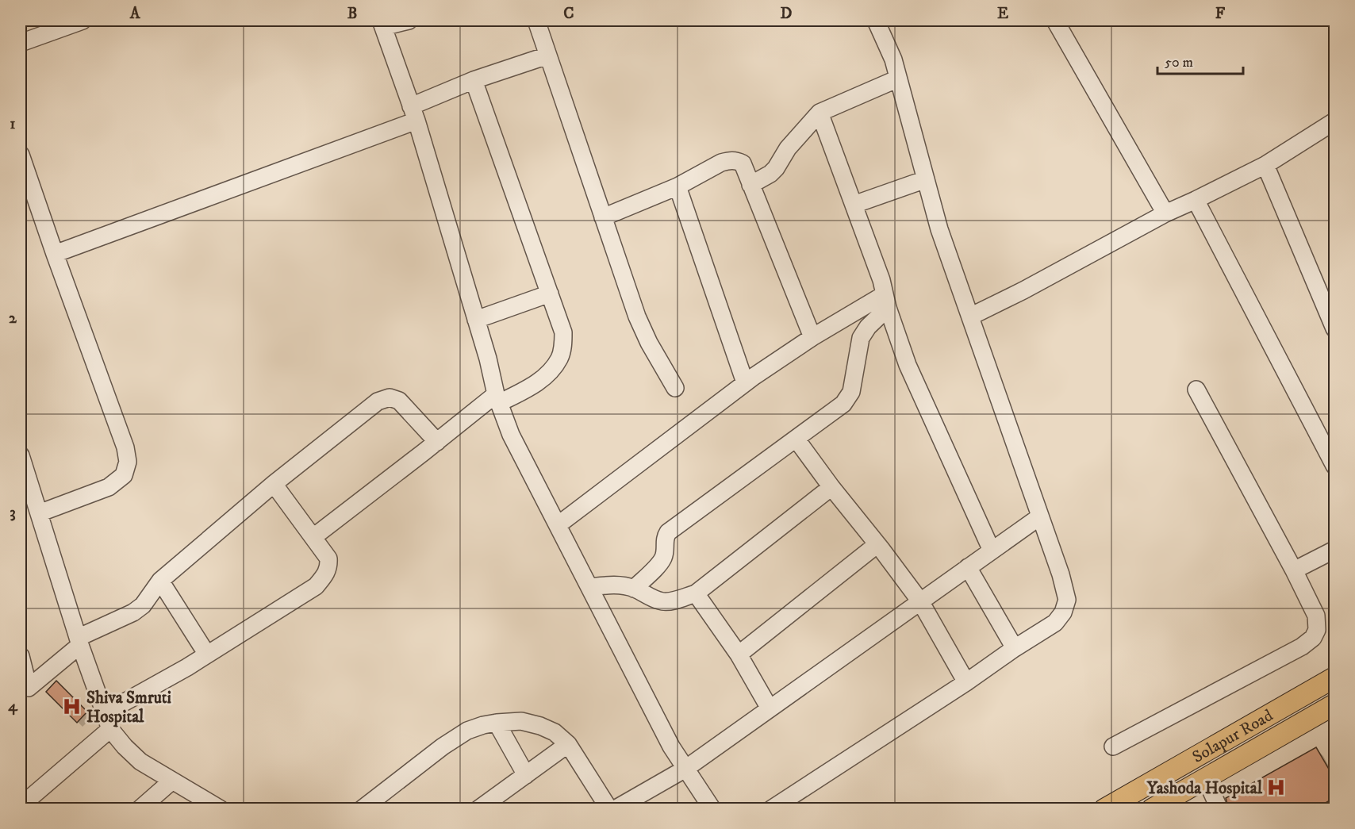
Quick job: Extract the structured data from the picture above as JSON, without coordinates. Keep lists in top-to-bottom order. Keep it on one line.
{"streets":{"main road":["Solapur Road"]},"places":{"hospital":["Shiva Smruti Hospital","Yashoda Hospital"]},"scale_bar":"50 m","grid":{"columns":["A","B","C","D","E","F"],"rows":["1","2","3","4"]}}
